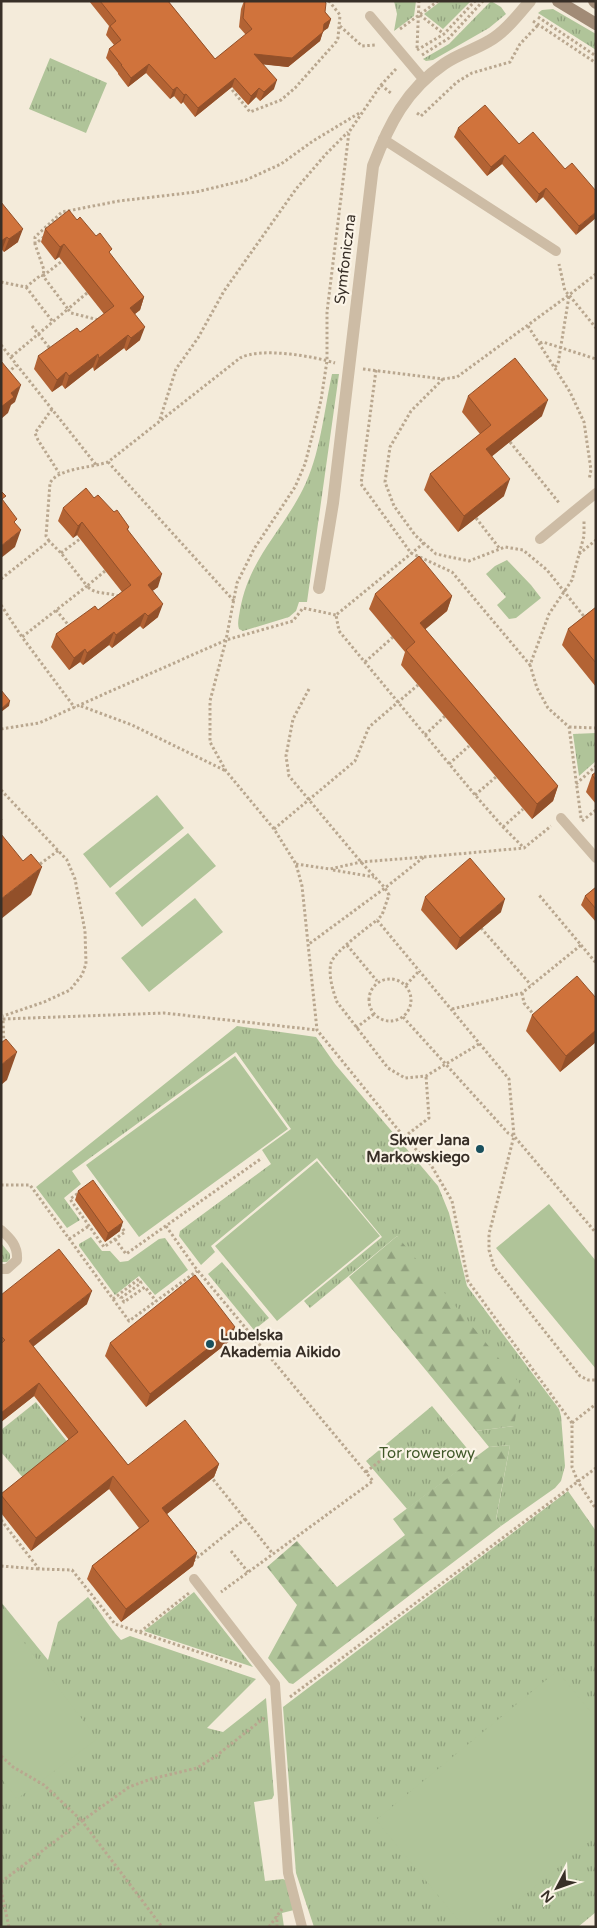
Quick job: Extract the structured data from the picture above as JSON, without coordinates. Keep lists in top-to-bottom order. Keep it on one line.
{"streets":{"street":["Symfoniczna"]},"parks":["Tor rowerowy"],"places":["Skwer Jana Markowskiego","Lubelska Akademia Aikido"],"north":"bottom left"}
